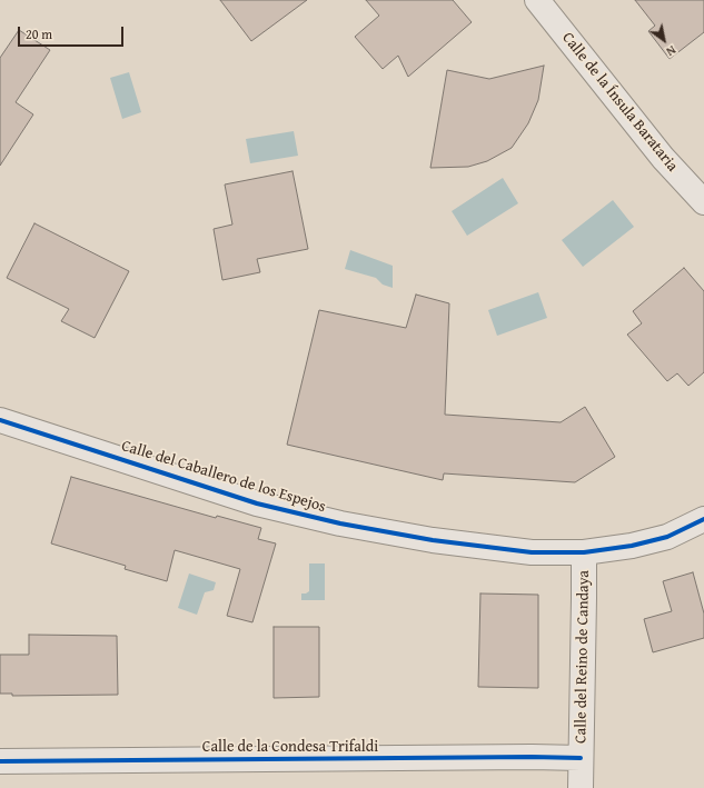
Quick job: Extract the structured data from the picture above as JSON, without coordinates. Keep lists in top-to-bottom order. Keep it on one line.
{"streets":{"street":["Calle de la Ínsula Barataria","Calle del Caballero de los Espejos","Calle del Reino de Candaya","Calle de la Condesa Trifaldi"]},"crossings":[["Calle del Caballero de los Espejos","Calle del Reino de Candaya"],["Calle del Reino de Candaya","Calle de la Condesa Trifaldi"]],"scale_bar":"20 m","north":"bottom right"}
